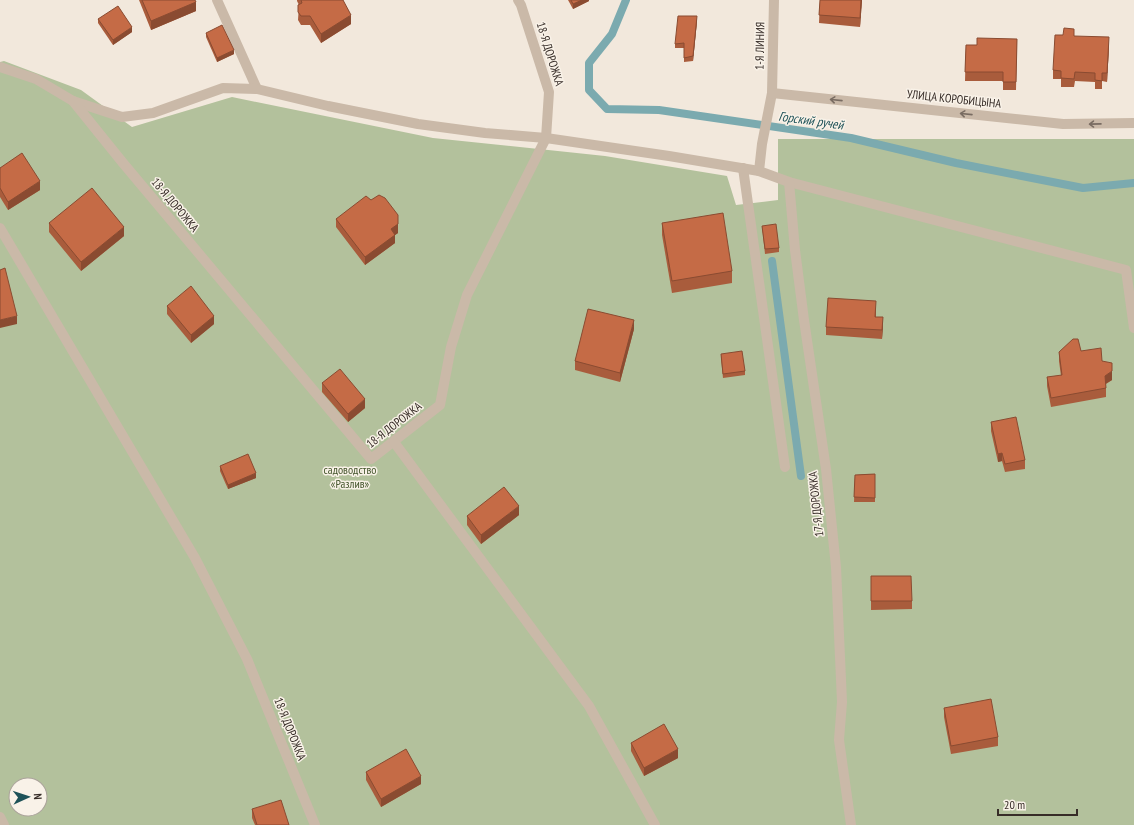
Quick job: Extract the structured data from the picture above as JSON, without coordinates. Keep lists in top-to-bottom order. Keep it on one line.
{"streets":{"street":["1-Я ЛИНИЯ","18-Я ДОРОЖКА","УЛИЦА КОРОБИЦЫНА","17-Я ДОРОЖКА"]},"crossings":[["1-Я ЛИНИЯ","УЛИЦА КОРОБИЦЫНА"]],"one_way":["УЛИЦА КОРОБИЦЫНА"],"water":["Горский ручей"],"parks":["садоводство «Разлив»"],"scale_bar":"20 m","north":"right"}
